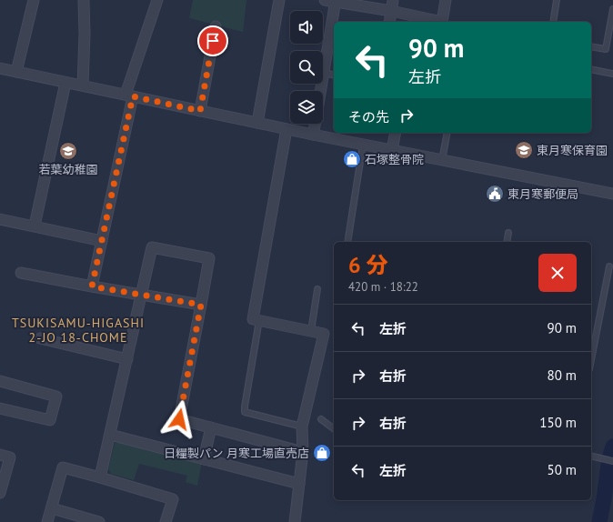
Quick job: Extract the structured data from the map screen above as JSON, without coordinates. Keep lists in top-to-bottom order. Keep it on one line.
{"districts":["TSUKISAMU-HIGASHI 2-JO 18-CHOME"],"places":{"school or university":["東月寒保育園","若葉幼稚園"],"shop":["石塚整骨院","日糧製パン 月寒工場直売店"],"public building":["東月寒郵便局"]},"page":{"turn":["90 m","左折"],"then":"その先","heading":["6 分","420 m · 18:22"],"list":[{"name":"左折","value":"90 m"},{"name":"右折","value":"80 m"},{"name":"右折","value":"150 m"},{"name":"左折","value":"50 m"}]}}
